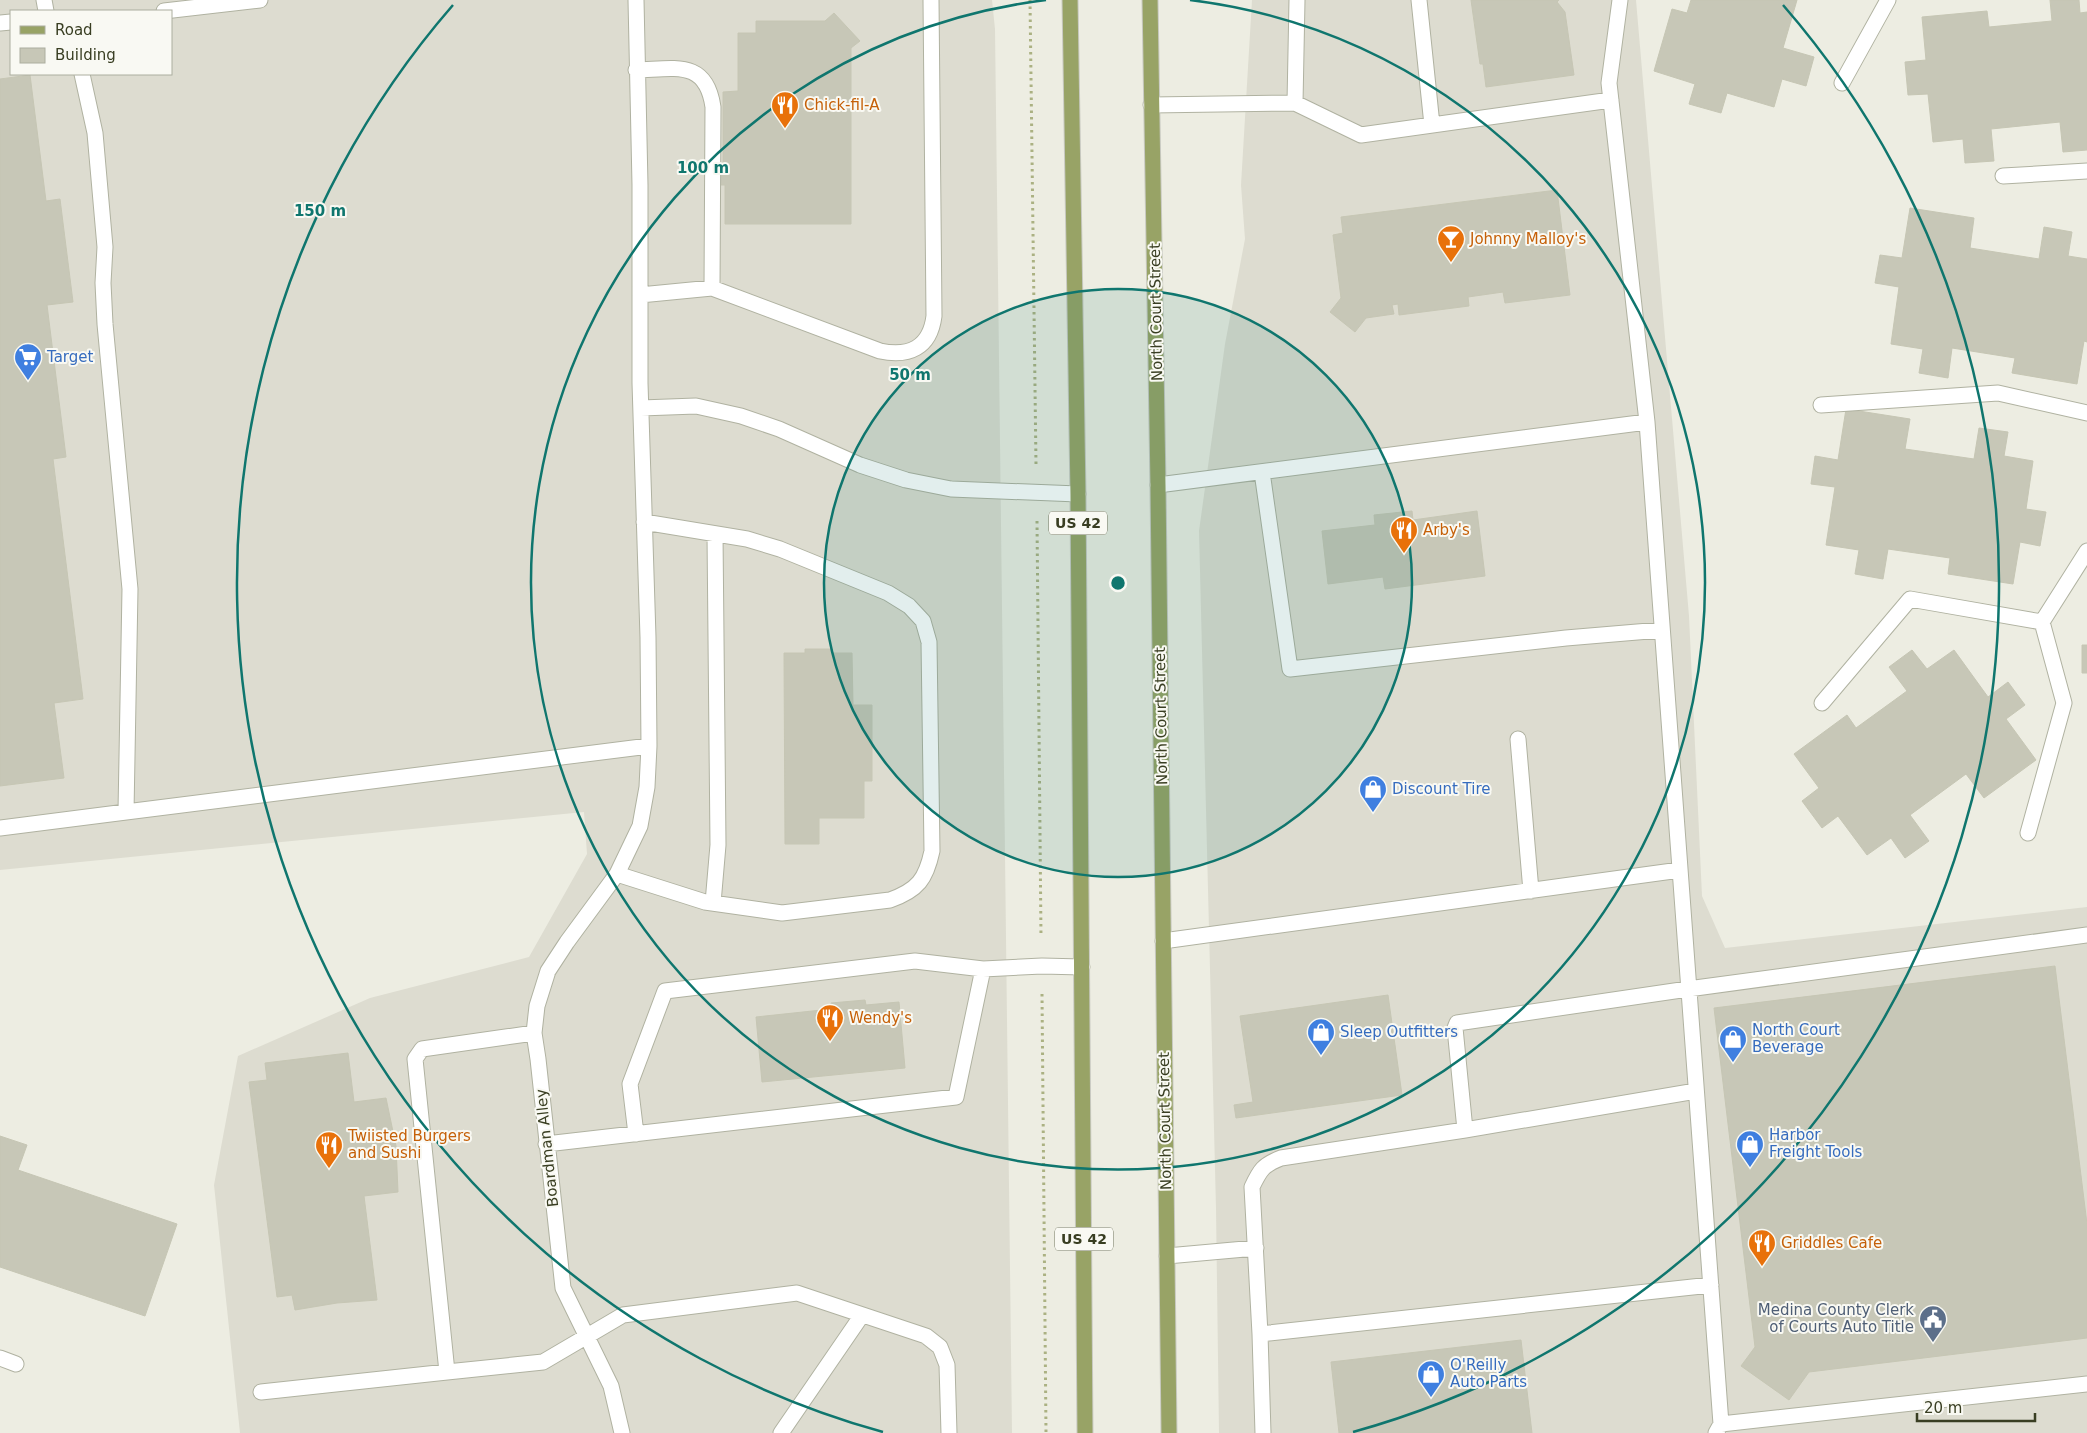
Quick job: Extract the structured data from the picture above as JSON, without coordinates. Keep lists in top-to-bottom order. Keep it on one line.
{"streets":{"main road":["North Court Street","US 42"],"street":["Boardman Alley"]},"places":{"restaurant":["Chick-fil-A","Arby's","Wendy's","Twiisted Burgers and Sushi","Griddles Cafe"],"bar":["Johnny Malloy's"],"supermarket":["Target"],"shop":["Discount Tire","Sleep Outfitters","North Court Beverage","Harbor Freight Tools","O'Reilly Auto Parts"],"public building":["Medina County Clerk of Courts Auto Title"]},"legend":["Road","Building"],"scale_bar":"20 m","rings":["100 m","150 m","50 m"]}
